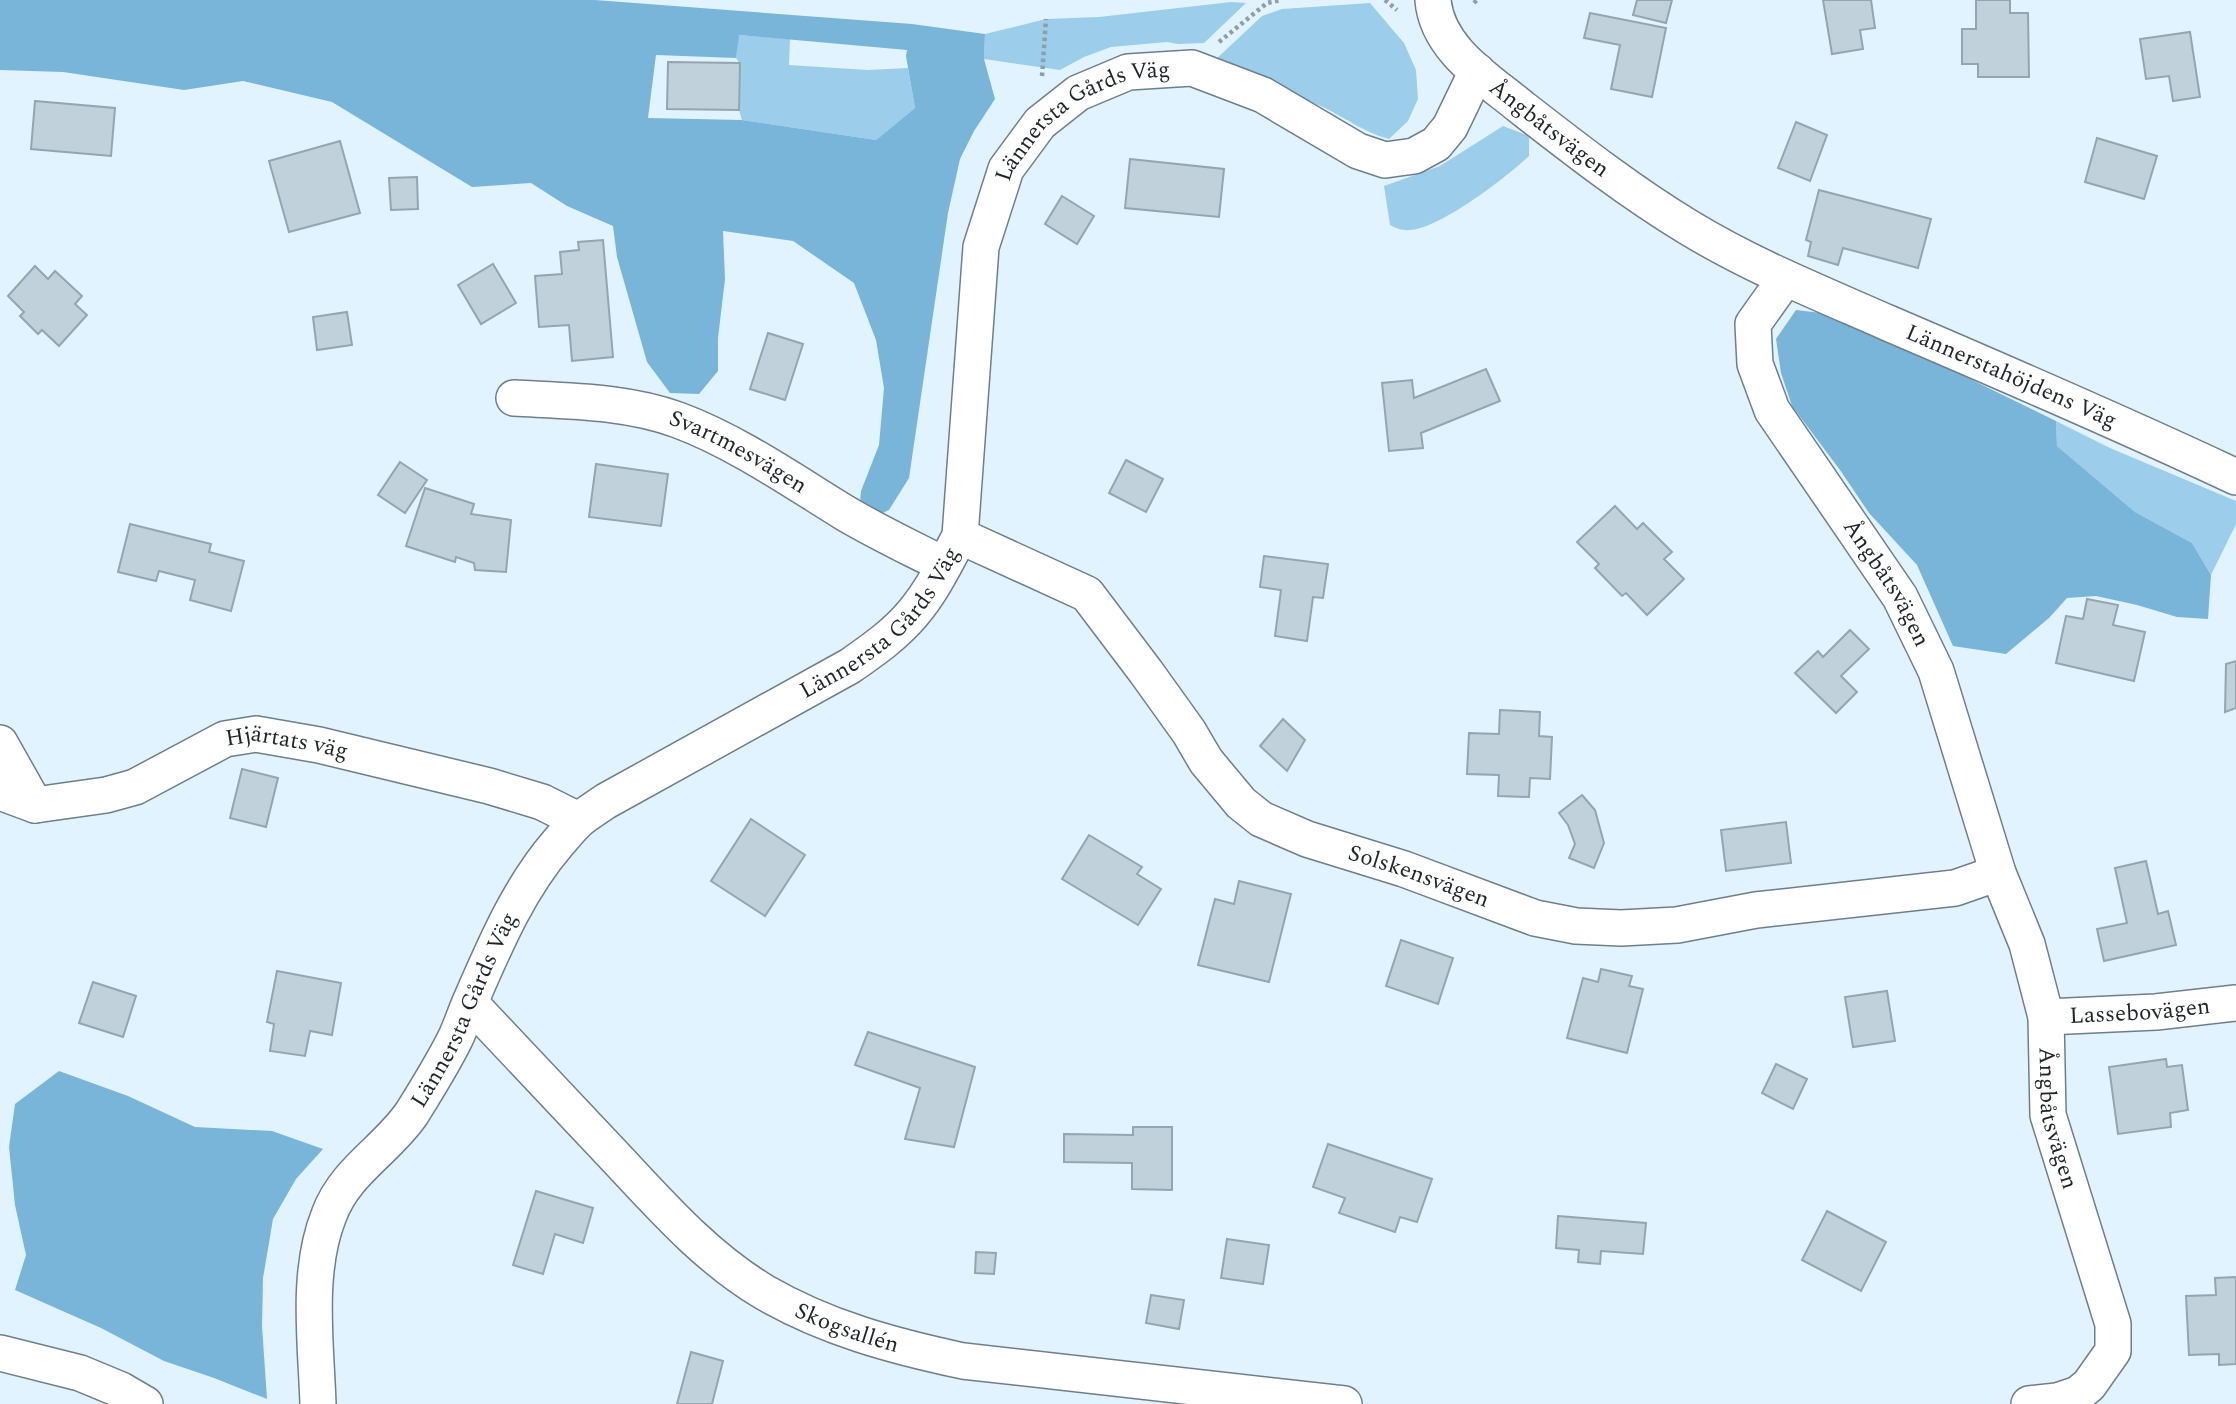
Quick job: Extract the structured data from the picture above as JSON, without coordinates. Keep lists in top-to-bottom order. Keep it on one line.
{"streets":{"street":["Ångbåtsvägen","Lännersta Gårds Väg","Lännerstahöjdens Väg","Svartmesvägen","Hjärtats väg","Solskensvägen","Lassebovägen","Skogsallén"]},"crossings":[["Ångbåtsvägen","Lännersta Gårds Väg"],["Ångbåtsvägen","Lännerstahöjdens Väg"],["Ångbåtsvägen","Solskensvägen"],["Ångbåtsvägen","Lassebovägen"],["Lännersta Gårds Väg","Svartmesvägen"],["Lännersta Gårds Väg","Hjärtats väg"],["Lännersta Gårds Väg","Solskensvägen"],["Lännersta Gårds Väg","Skogsallén"],["Svartmesvägen","Solskensvägen"]]}
